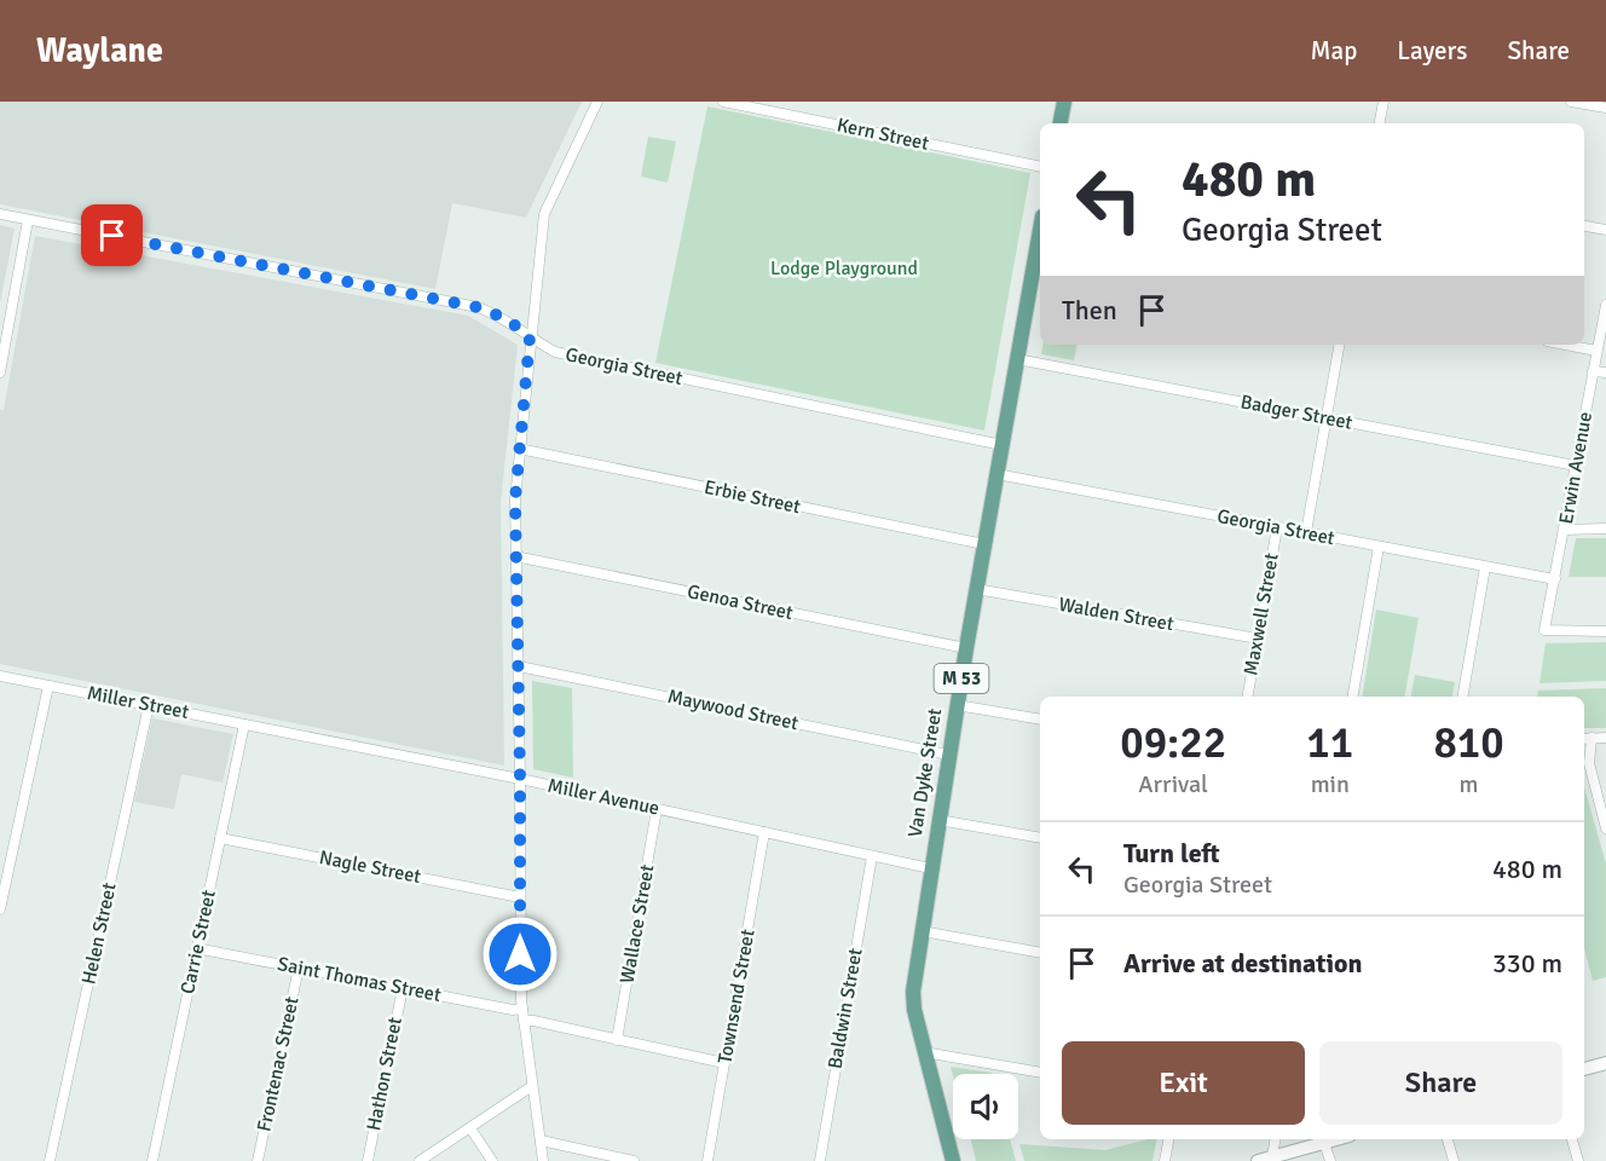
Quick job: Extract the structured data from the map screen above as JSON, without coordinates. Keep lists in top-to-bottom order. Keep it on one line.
{"streets":{"main road":["M 53","Van Dyke Street"],"street":["Kern Street","Georgia Street","Badger Street","Erwin Avenue","Erbie Street","Genoa Street","Walden Street","Maxwell Street","Miller Street","Maywood Street","Miller Avenue","Nagle Street","Wallace Street","Helen Street","Carrie Street","Saint Thomas Street","Townsend Street","Baldwin Street","Frontenac Street","Hathon Street"]},"crossings":[["Georgia Street","Erwin Avenue"],["Georgia Street","Maxwell Street"],["Georgia Street","Van Dyke Street"],["Badger Street","Erwin Avenue"],["Badger Street","Van Dyke Street"],["Erbie Street","Van Dyke Street"],["Genoa Street","Van Dyke Street"],["Walden Street","Maxwell Street"],["Walden Street","Van Dyke Street"],["Miller Street","Miller Avenue"],["Miller Street","Helen Street"],["Miller Street","Carrie Street"],["Maywood Street","Van Dyke Street"],["Van Dyke Street","Miller Avenue"],["Miller Avenue","Wallace Street"],["Miller Avenue","Townsend Street"],["Miller Avenue","Baldwin Street"],["Nagle Street","Carrie Street"],["Carrie Street","Saint Thomas Street"],["Saint Thomas Street","Frontenac Street"],["Saint Thomas Street","Hathon Street"]],"parks":["Lodge Playground"],"page":{"header":"Waylane","nav":["Map","Layers","Share"],"turn":["480 m","Georgia Street"],"then":"Then","eta":["09:22","Arrival","11","min","810","m"],"list":[{"name":"Turn left","note":"Georgia Street","value":"480 m"},{"name":"Arrive at destination","value":"330 m"}],"buttons":["Exit","Share"]}}
